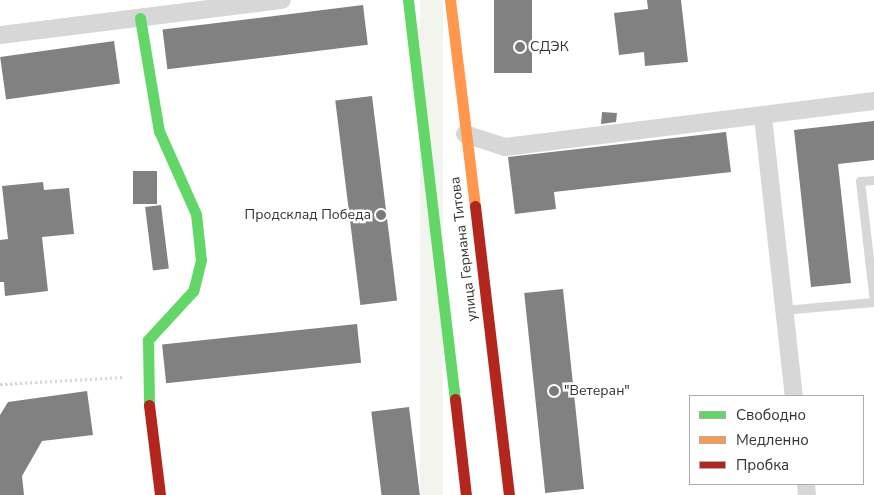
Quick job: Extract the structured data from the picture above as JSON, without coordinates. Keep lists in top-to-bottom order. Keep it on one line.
{"streets":{"street":["улица Германа Титова"]},"places":["СДЭК","Продсклад Победа","\"Ветеран\""],"legend":["Свободно","Медленно","Пробка"]}
